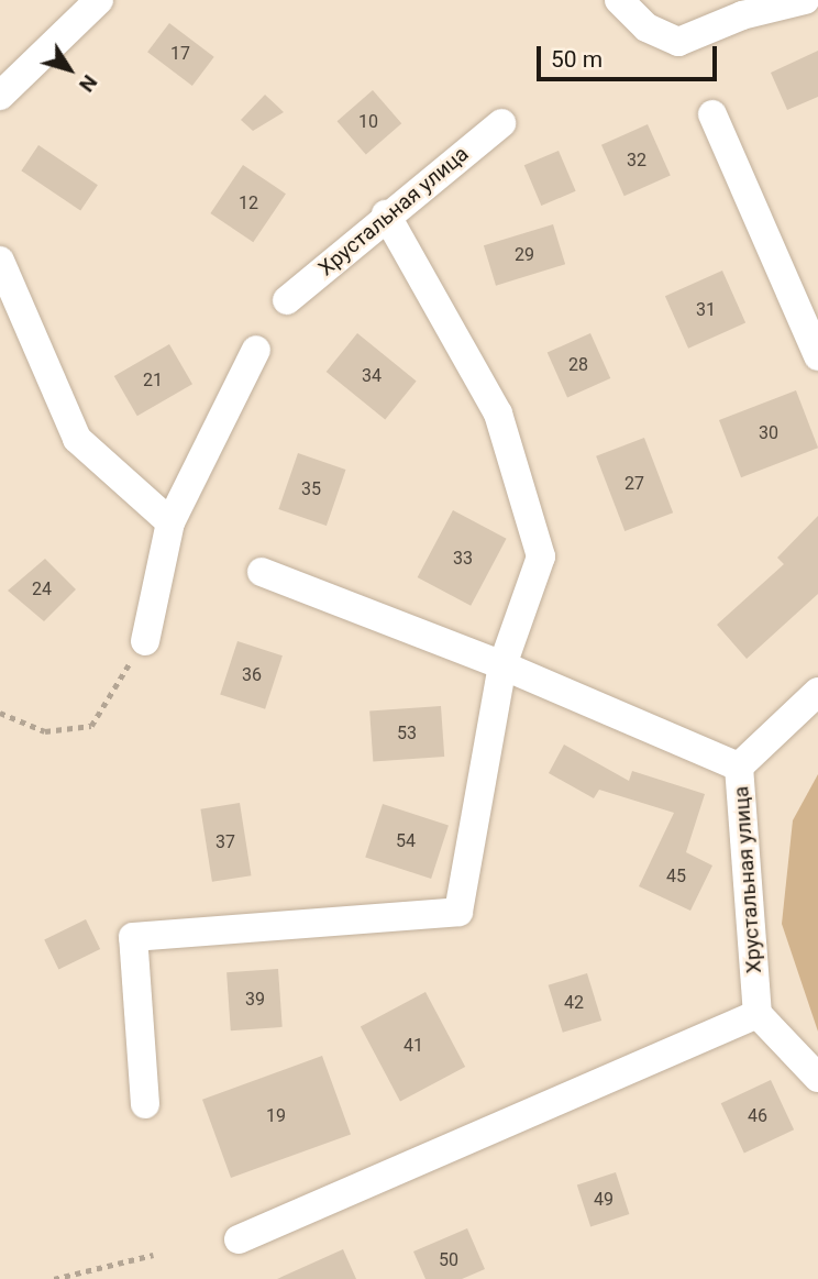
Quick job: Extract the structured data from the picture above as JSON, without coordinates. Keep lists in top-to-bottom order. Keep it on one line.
{"streets":{"street":["Хрустальная улица"]},"house_numbers":["17","10","32","12","29","31","28","34","21","30","27","35","33","24","36","53","54","37","45","39","42","41","19","46","49","50"],"scale_bar":"50 m","north":"bottom right"}
